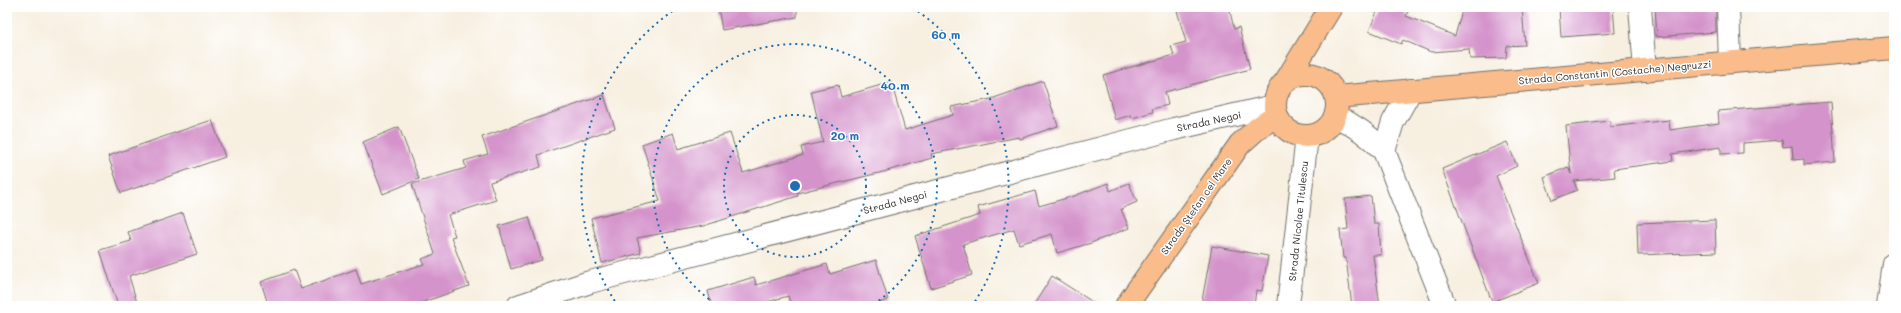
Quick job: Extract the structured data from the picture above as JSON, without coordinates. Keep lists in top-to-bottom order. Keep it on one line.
{"streets":{"main road":["Strada Constantin (Costache) Negruzzi","Strada Ștefan cel Mare"],"street":["Strada Negoi","Strada Nicolae Titulescu"]},"crossings":[["Strada Constantin (Costache) Negruzzi","Strada Negoi"],["Strada Constantin (Costache) Negruzzi","Strada Ștefan cel Mare"],["Strada Constantin (Costache) Negruzzi","Strada Nicolae Titulescu"],["Strada Negoi","Strada Ștefan cel Mare"],["Strada Negoi","Strada Nicolae Titulescu"],["Strada Ștefan cel Mare","Strada Nicolae Titulescu"]],"rings":["60 m","40 m","20 m"]}
